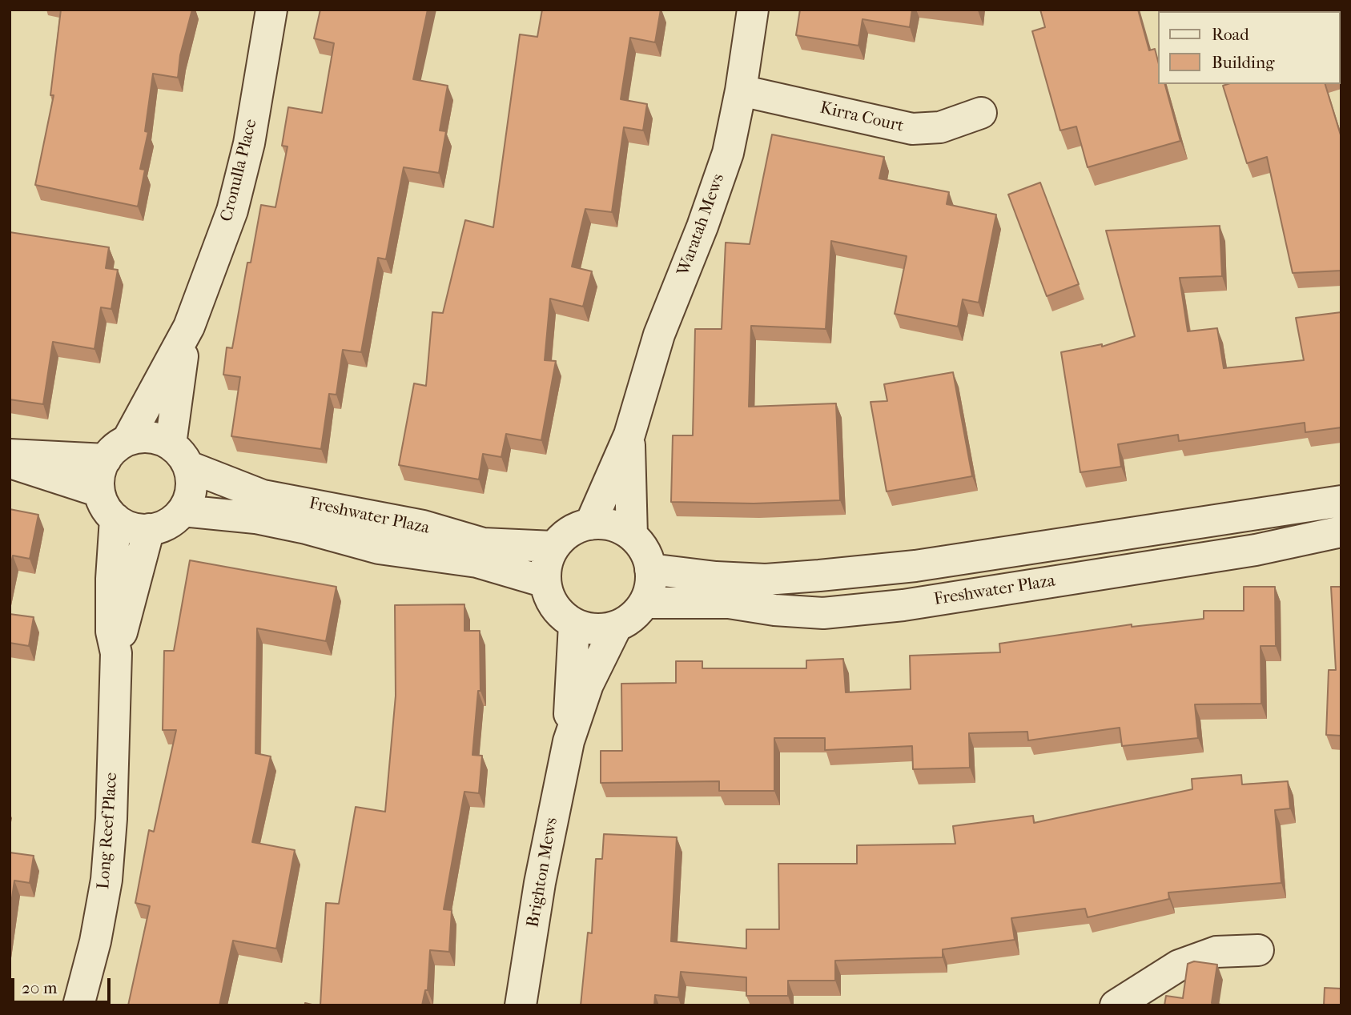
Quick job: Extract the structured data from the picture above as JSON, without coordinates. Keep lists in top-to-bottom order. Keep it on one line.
{"streets":{"street":["Kirra Court","Cronulla Place","Waratah Mews","Freshwater Plaza","Long Reef Place","Brighton Mews"]},"crossings":[["Kirra Court","Waratah Mews"],["Cronulla Place","Freshwater Plaza"],["Cronulla Place","Long Reef Place"],["Waratah Mews","Freshwater Plaza"],["Waratah Mews","Brighton Mews"],["Freshwater Plaza","Long Reef Place"],["Freshwater Plaza","Brighton Mews"]],"legend":["Road","Building"],"scale_bar":"20 m"}
